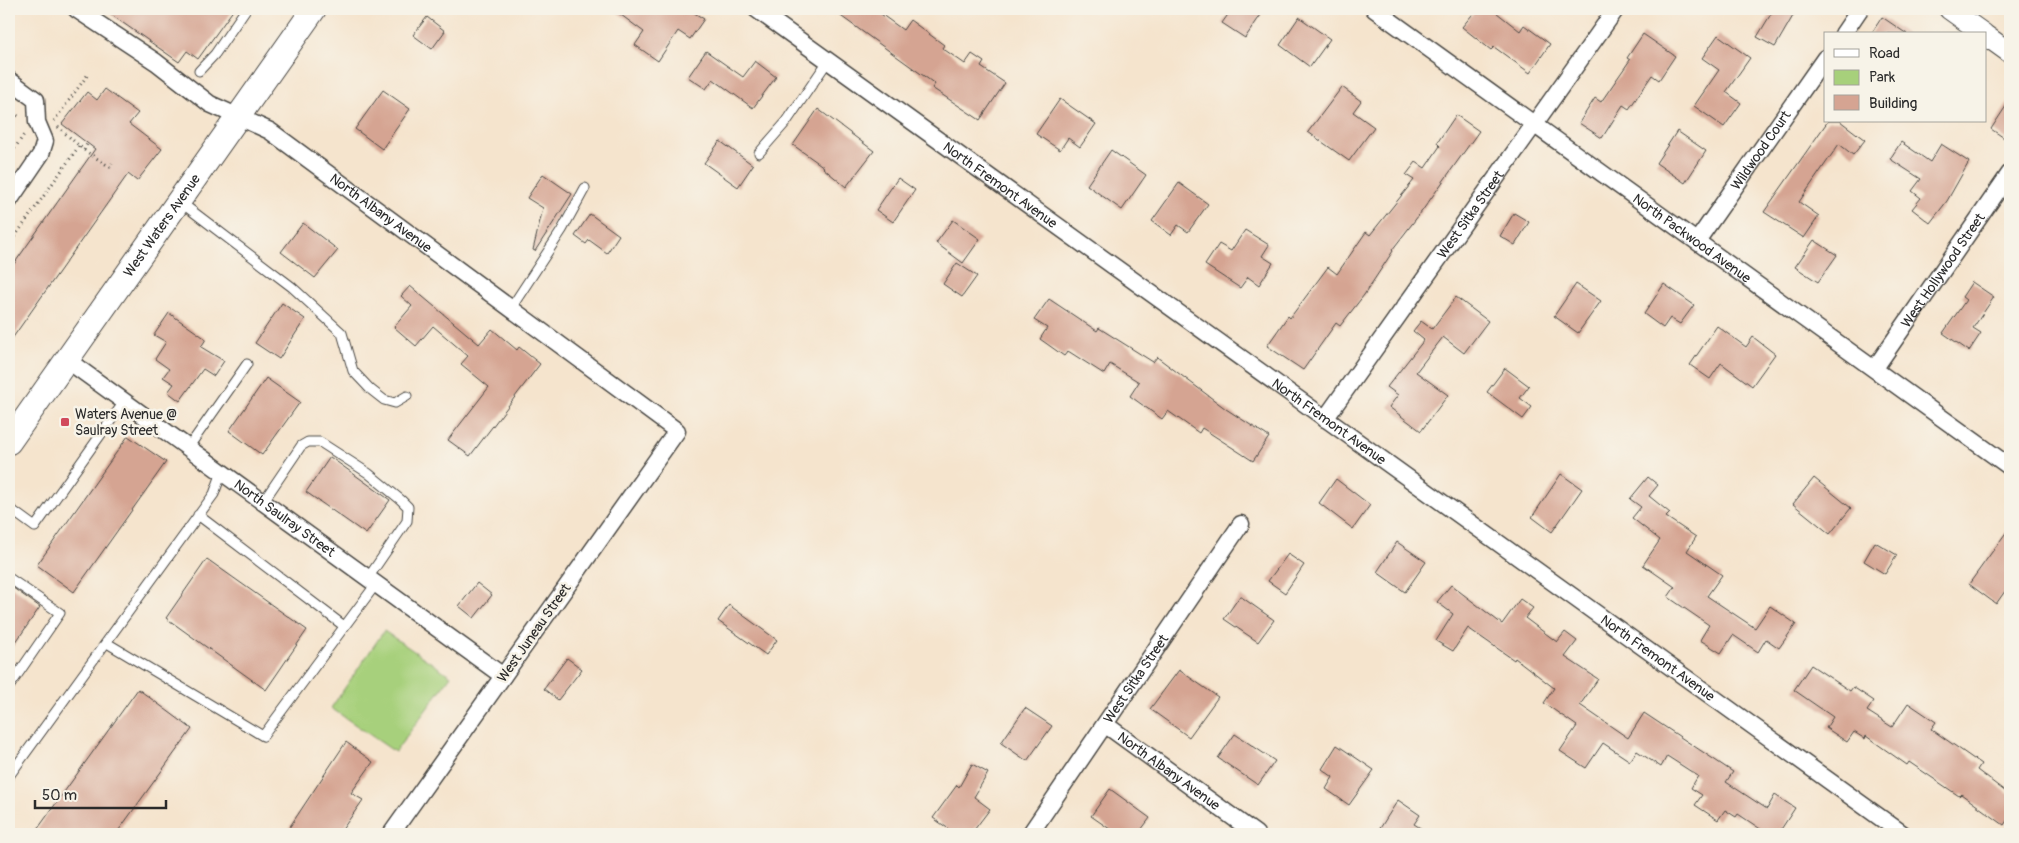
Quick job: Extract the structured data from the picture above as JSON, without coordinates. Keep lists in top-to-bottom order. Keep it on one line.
{"streets":{"main road":["West Waters Avenue"],"street":["Wildwood Court","North Fremont Avenue","North Albany Avenue","West Sitka Street","North Packwood Avenue","West Hollywood Street","North Saulray Street","West Juneau Street"]},"crossings":[["Wildwood Court","North Packwood Avenue"],["North Fremont Avenue","West Sitka Street"],["North Albany Avenue","West Sitka Street"],["North Albany Avenue","West Waters Avenue"],["North Albany Avenue","West Juneau Street"],["West Sitka Street","North Packwood Avenue"],["West Waters Avenue","North Saulray Street"],["North Packwood Avenue","West Hollywood Street"],["North Saulray Street","West Juneau Street"]],"places":{"transit":["Waters Avenue @ Saulray Street"]},"legend":["Road","Park","Building"],"scale_bar":"50 m"}
